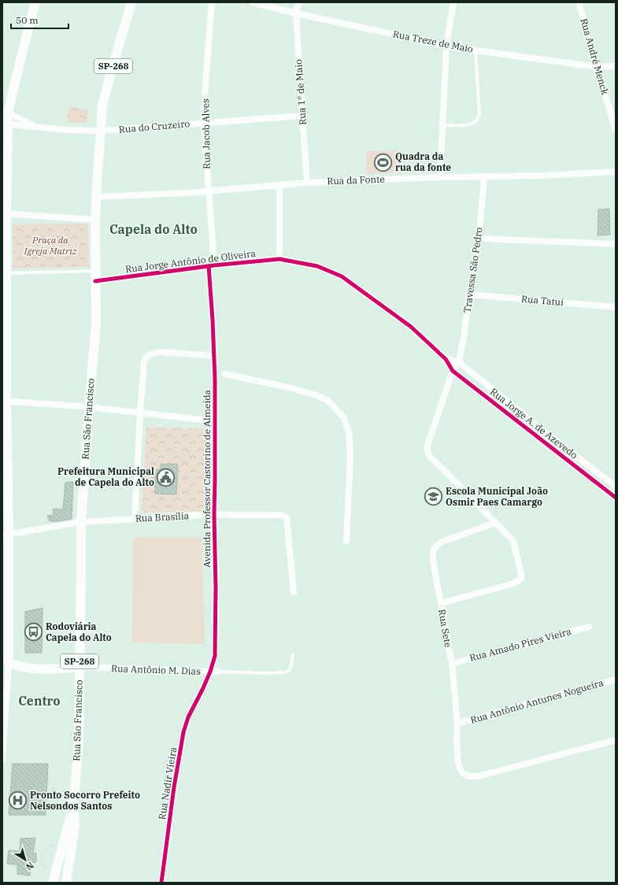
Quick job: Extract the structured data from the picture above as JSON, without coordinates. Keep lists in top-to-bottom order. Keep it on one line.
{"streets":{"main road":["SP-268","Rua São Francisco","Rua Antônio M. Dias"],"street":["Rua Treze de Maio","Rua André Menck","Rua 1º de Maio","Rua do Cruzeiro","Rua Jacob Alves","Rua da Fonte","Rua Jorge Antônio de Oliveira","Travessa São Pedro","Rua Tatuí","Rua Jorge A. de Azevedo","Avenida Professor Castorino de Almeida","Rua Brasília","Rua Sete","Rua Amado Pires Vieira","Rua Antônio Antunes Nogueira","Rua Nadir Vieira"]},"crossings":[["Rua Treze de Maio","Rua André Menck"],["Rua Treze de Maio","Rua 1º de Maio"],["SP-268","Rua do Cruzeiro"],["SP-268","Rua São Francisco"],["Rua 1º de Maio","Rua do Cruzeiro"],["Rua 1º de Maio","Rua da Fonte"],["Rua do Cruzeiro","Rua Jacob Alves"],["Rua do Cruzeiro","Rua São Francisco"],["Rua Jacob Alves","Rua da Fonte"],["Rua Jacob Alves","Rua Jorge Antônio de Oliveira"],["Rua Jacob Alves","Avenida Professor Castorino de Almeida"],["Rua da Fonte","Travessa São Pedro"],["Rua da Fonte","Rua São Francisco"],["Rua Jorge Antônio de Oliveira","Rua São Francisco"],["Rua Jorge Antônio de Oliveira","Rua Jorge A. de Azevedo"],["Rua Jorge Antônio de Oliveira","Avenida Professor Castorino de Almeida"],["Travessa São Pedro","Rua Tatuí"],["Travessa São Pedro","Rua Jorge A. de Azevedo"],["Rua São Francisco","Rua Brasília"],["Rua São Francisco","Rua Antônio M. Dias"],["Avenida Professor Castorino de Almeida","Rua Brasília"],["Avenida Professor Castorino de Almeida","Rua Antônio M. Dias"],["Avenida Professor Castorino de Almeida","Rua Nadir Vieira"],["Rua Sete","Rua Amado Pires Vieira"],["Rua Sete","Rua Antônio Antunes Nogueira"]],"districts":["Capela do Alto","Centro"],"parks":["Praça da Igreja Matriz"],"places":{"sports":["Quadra da rua da fonte"],"public building":["Prefeitura Municipal de Capela do Alto"],"school or university":["Escola Municipal João Osmir Paes Camargo"],"bus stop":["Rodoviária Capela do Alto"],"hospital":["Pronto Socorro Prefeito Nelsondos Santos"]},"scale_bar":"50 m","north":"bottom right"}
